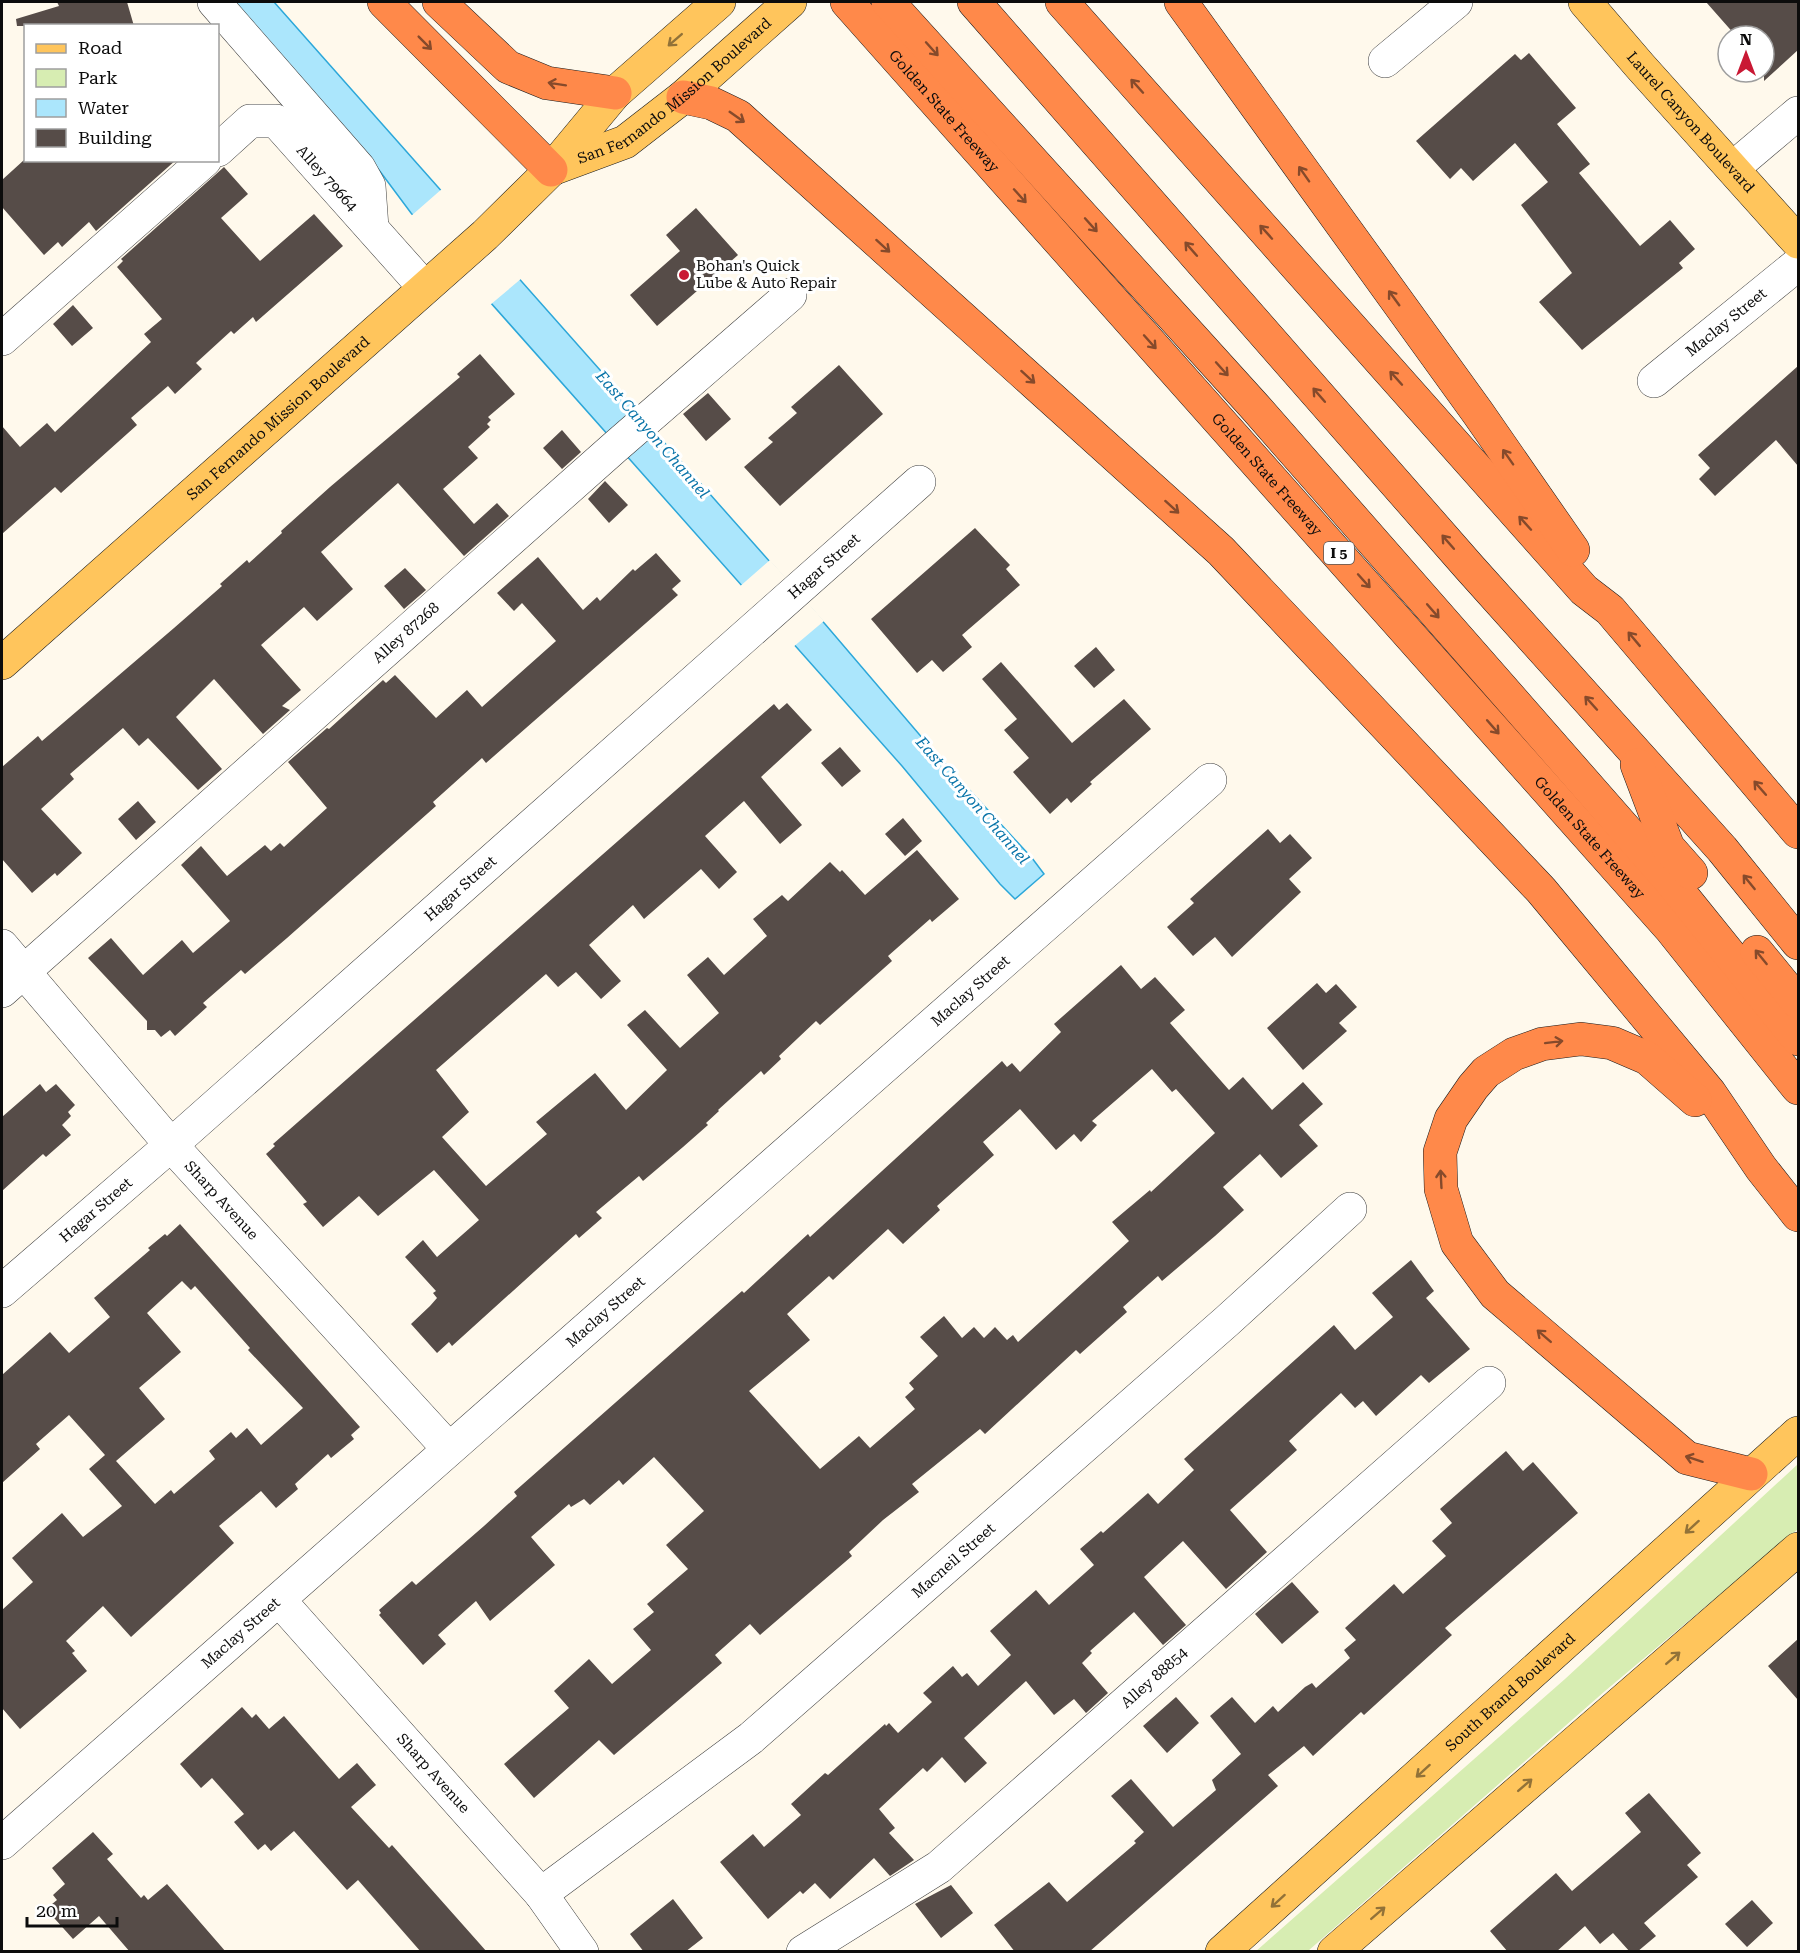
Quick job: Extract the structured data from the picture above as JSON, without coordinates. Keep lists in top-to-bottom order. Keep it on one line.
{"streets":{"highway":["Golden State Freeway","I 5"],"main road":["San Fernando Mission Boulevard","Laurel Canyon Boulevard","South Brand Boulevard"],"street":["Alley 79664","Maclay Street","Hagar Street","Alley 87268","Sharp Avenue","Macneil Street","Alley 88854"]},"crossings":[["San Fernando Mission Boulevard","Alley 79664"],["Maclay Street","Sharp Avenue"],["Hagar Street","Sharp Avenue"],["Alley 87268","Sharp Avenue"],["Sharp Avenue","Macneil Street"]],"water":["East Canyon Channel"],"places":["Bohan's Quick Lube & Auto Repair"],"legend":["Road","Park","Water","Building"],"scale_bar":"20 m","north":"top"}
